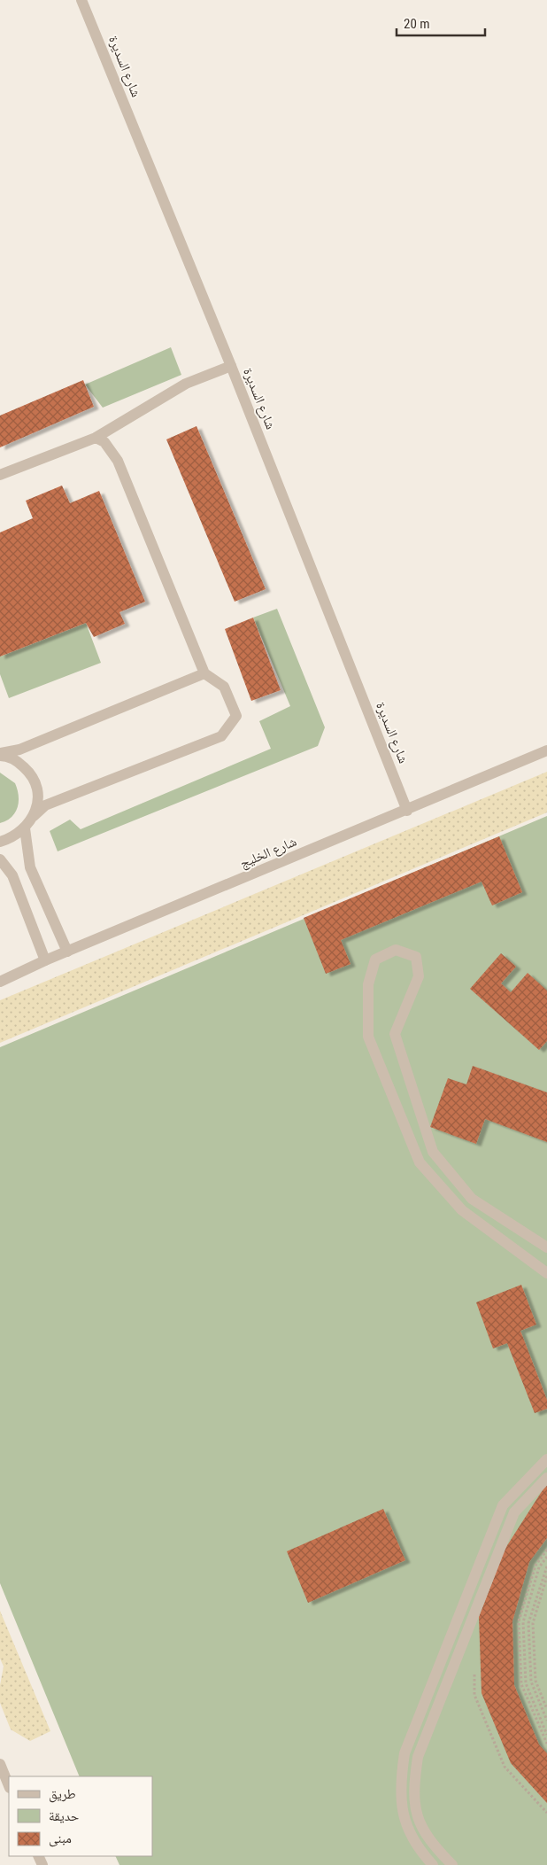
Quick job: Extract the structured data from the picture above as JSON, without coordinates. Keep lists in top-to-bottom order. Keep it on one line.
{"streets":{"street":["شارع السديرة","شارع الخليج"]},"crossings":[["شارع السديرة","شارع الخليج"]],"legend":["طريق","حديقة","مبنى"],"scale_bar":"20 m"}
